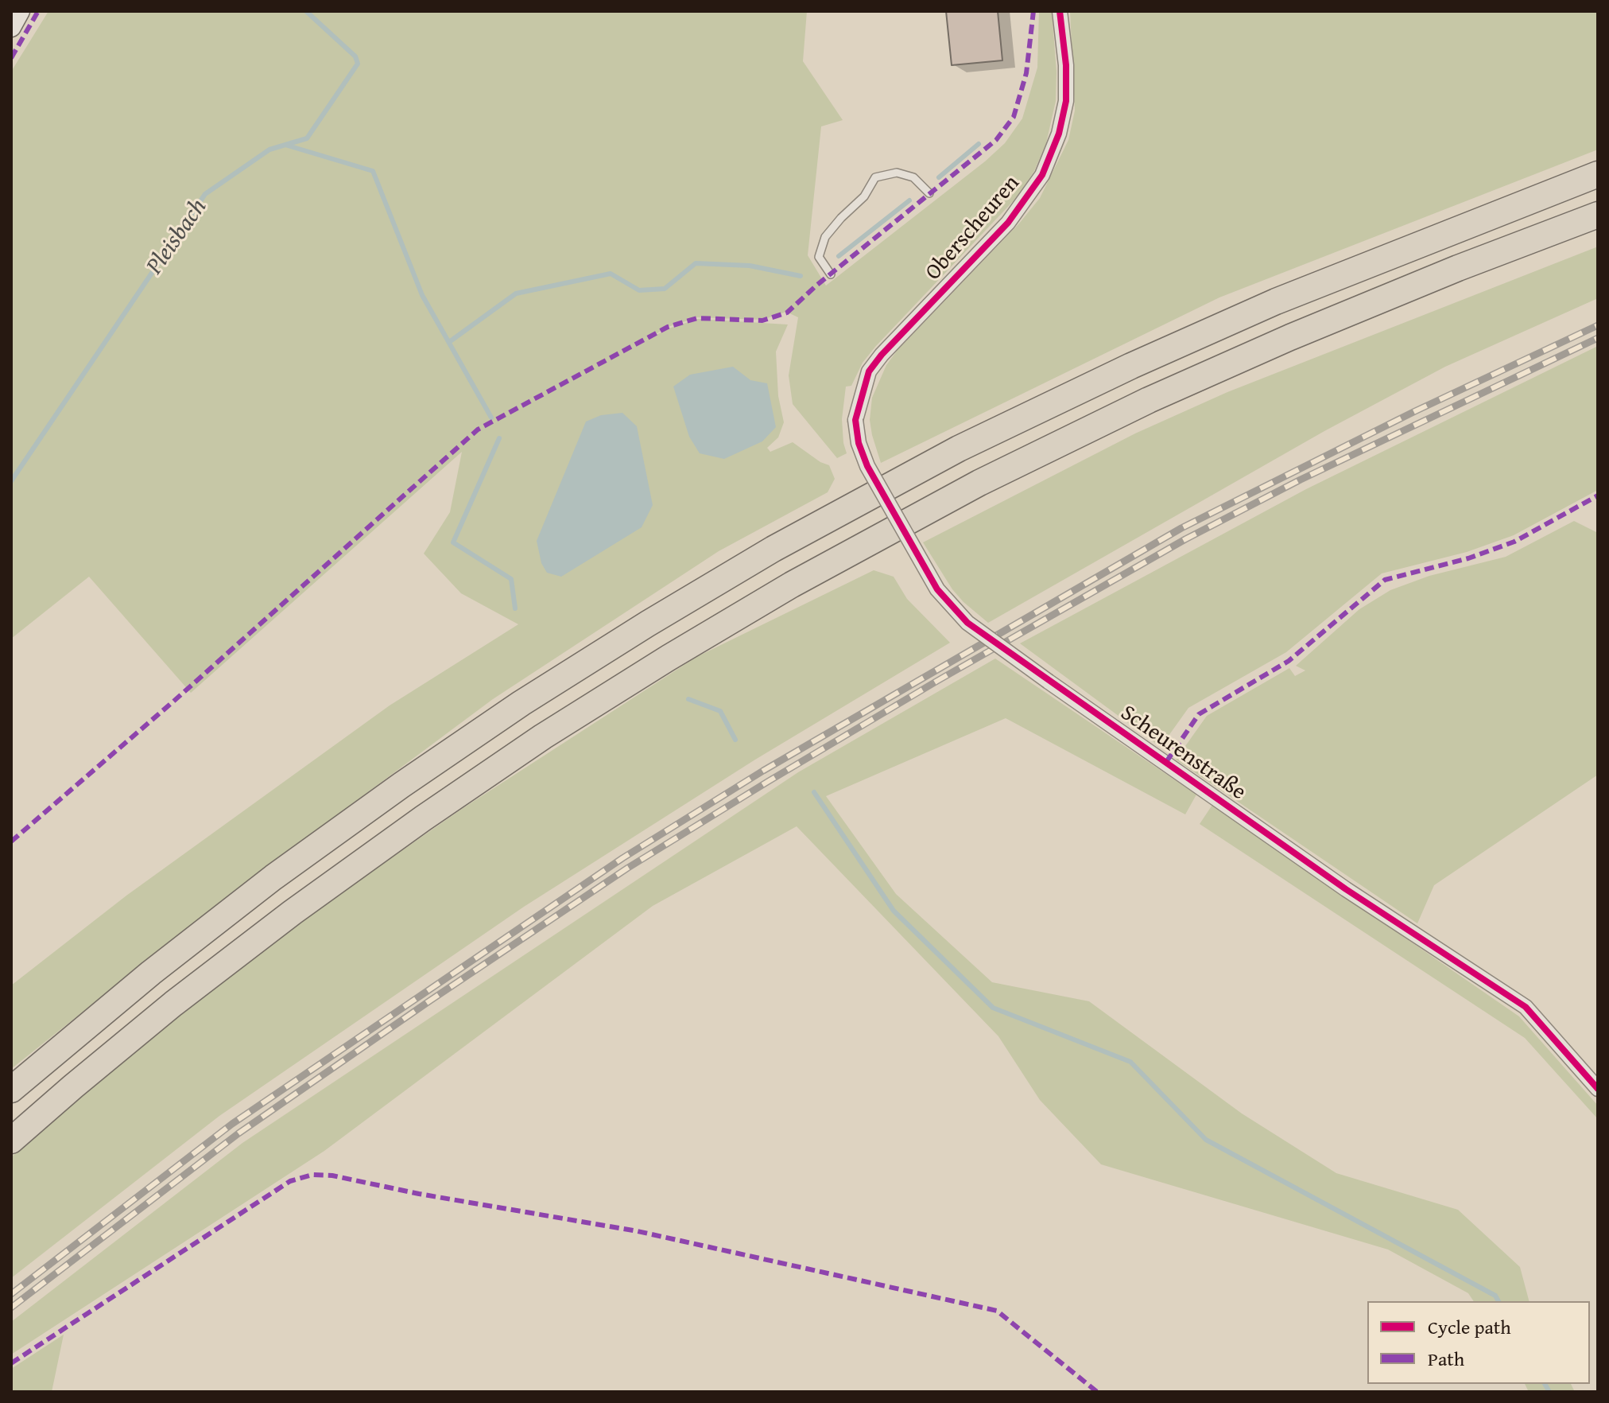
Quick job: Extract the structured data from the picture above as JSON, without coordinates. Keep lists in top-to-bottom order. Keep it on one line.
{"streets":{"street":["Oberscheuren","Scheurenstraße"]},"crossings":[["Oberscheuren","Scheurenstraße"]],"water":["Pleisbach"],"legend":["Cycle path","Path"]}
